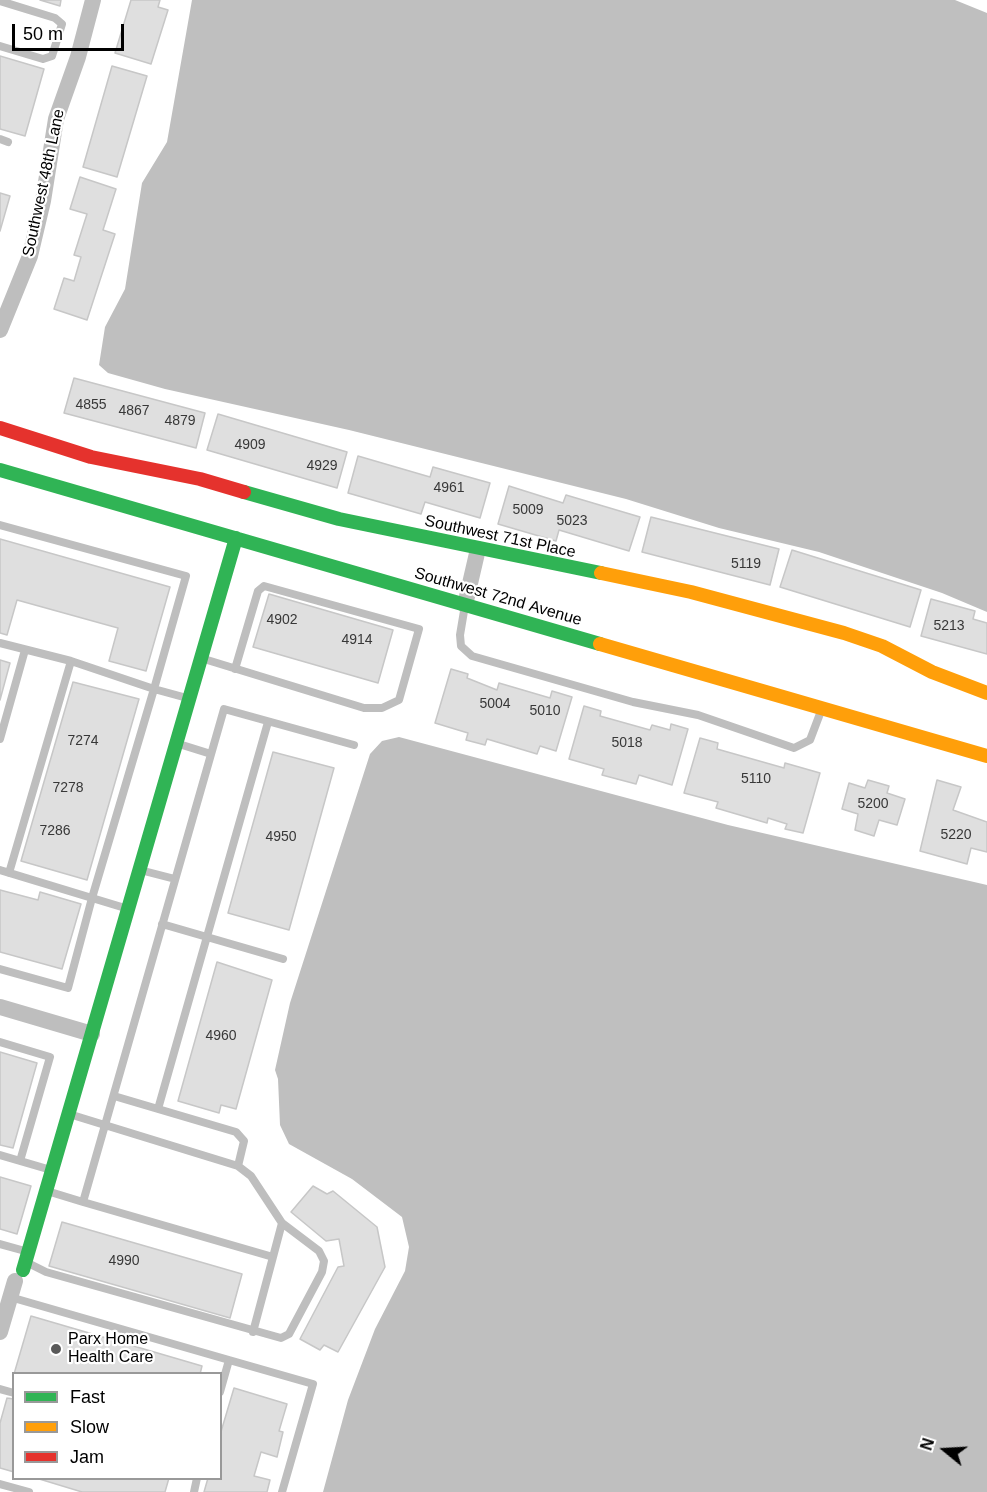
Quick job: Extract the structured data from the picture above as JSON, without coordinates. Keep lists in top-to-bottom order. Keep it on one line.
{"streets":{"street":["Southwest 48th Lane","Southwest 71st Place","Southwest 72nd Avenue"]},"places":["Parx Home Health Care"],"house_numbers":["4855","4867","4879","4909","4929","4961","5009","5023","5119","4902","5213","4914","5004","5010","7274","5018","5110","7278","5200","7286","5220","4950","4960","4990"],"legend":["Fast","Slow","Jam"],"scale_bar":"50 m","north":"left"}
